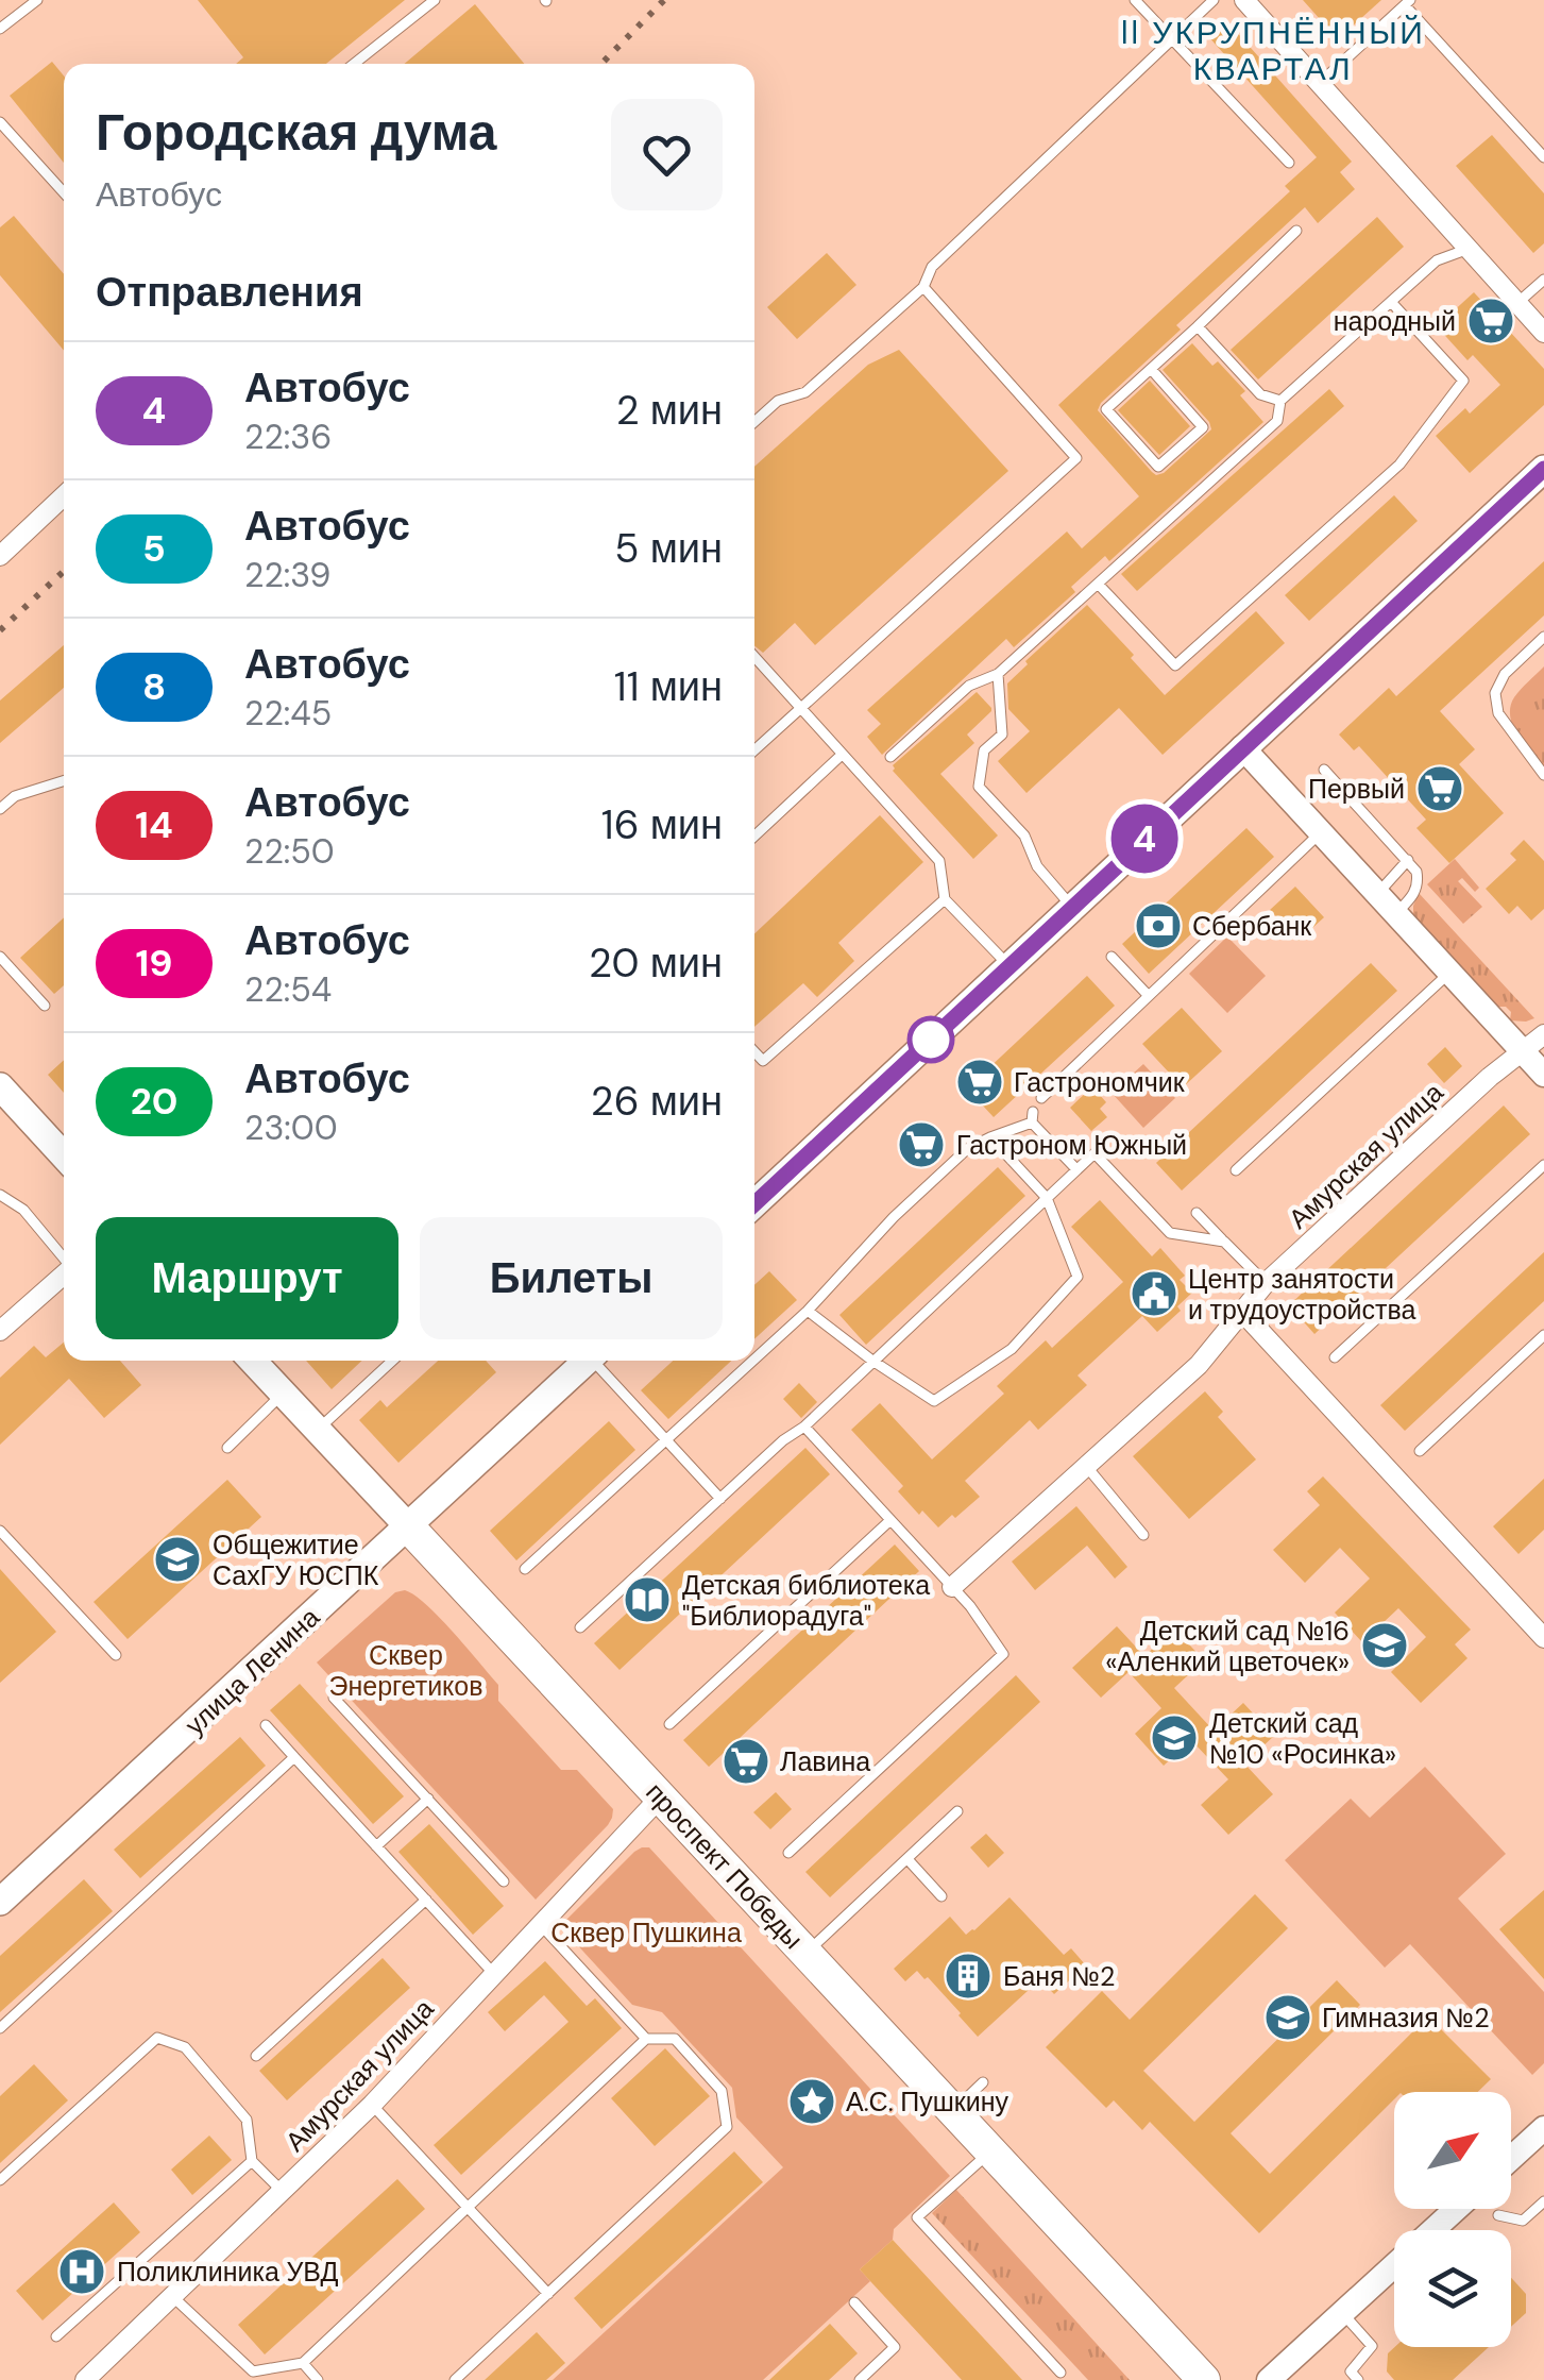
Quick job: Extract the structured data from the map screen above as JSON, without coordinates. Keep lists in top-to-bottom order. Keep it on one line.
{"streets":{"main road":["улица Ленина","проспект Победы"],"street":["Амурская улица"]},"crossings":[["Амурская улица","проспект Победы"],["улица Ленина","проспект Победы"]],"districts":["II УКРУПНЁННЫЙ КВАРТАЛ"],"parks":["Сквер Энергетиков","Сквер Пушкина"],"places":{"supermarket":["народный","Первый","Гастрономчик","Гастроном Южный","Лавина"],"bank":["Сбербанк"],"public building":["Центр занятости и трудоустройства"],"school or university":["Общежитие СахГУ ЮСПК","Детский сад №16 «Аленкий цветочек»","Детский сад №10 «Росинка»","Гимназия №2"],"library":["Детская библиотека \"Библиорадуга\""],"building":["Баня №2"],"place":["А.С. Пушкину"],"hospital":["Поликлиника УВД"]},"lines":["bus line 4"],"north":"top right","page":{"on_map":"4","heading":[["Городская дума","Автобус"],"Отправления"],"list":[{"mark":"4","name":"Автобус","note":"22:36","value":"2 мин"},{"mark":"5","name":"Автобус","note":"22:39","value":"5 мин"},{"mark":"8","name":"Автобус","note":"22:45","value":"11 мин"},{"mark":"14","name":"Автобус","note":"22:50","value":"16 мин"},{"mark":"19","name":"Автобус","note":"22:54","value":"20 мин"},{"mark":"20","name":"Автобус","note":"23:00","value":"26 мин"}],"buttons":["Маршрут","Билеты"]}}
